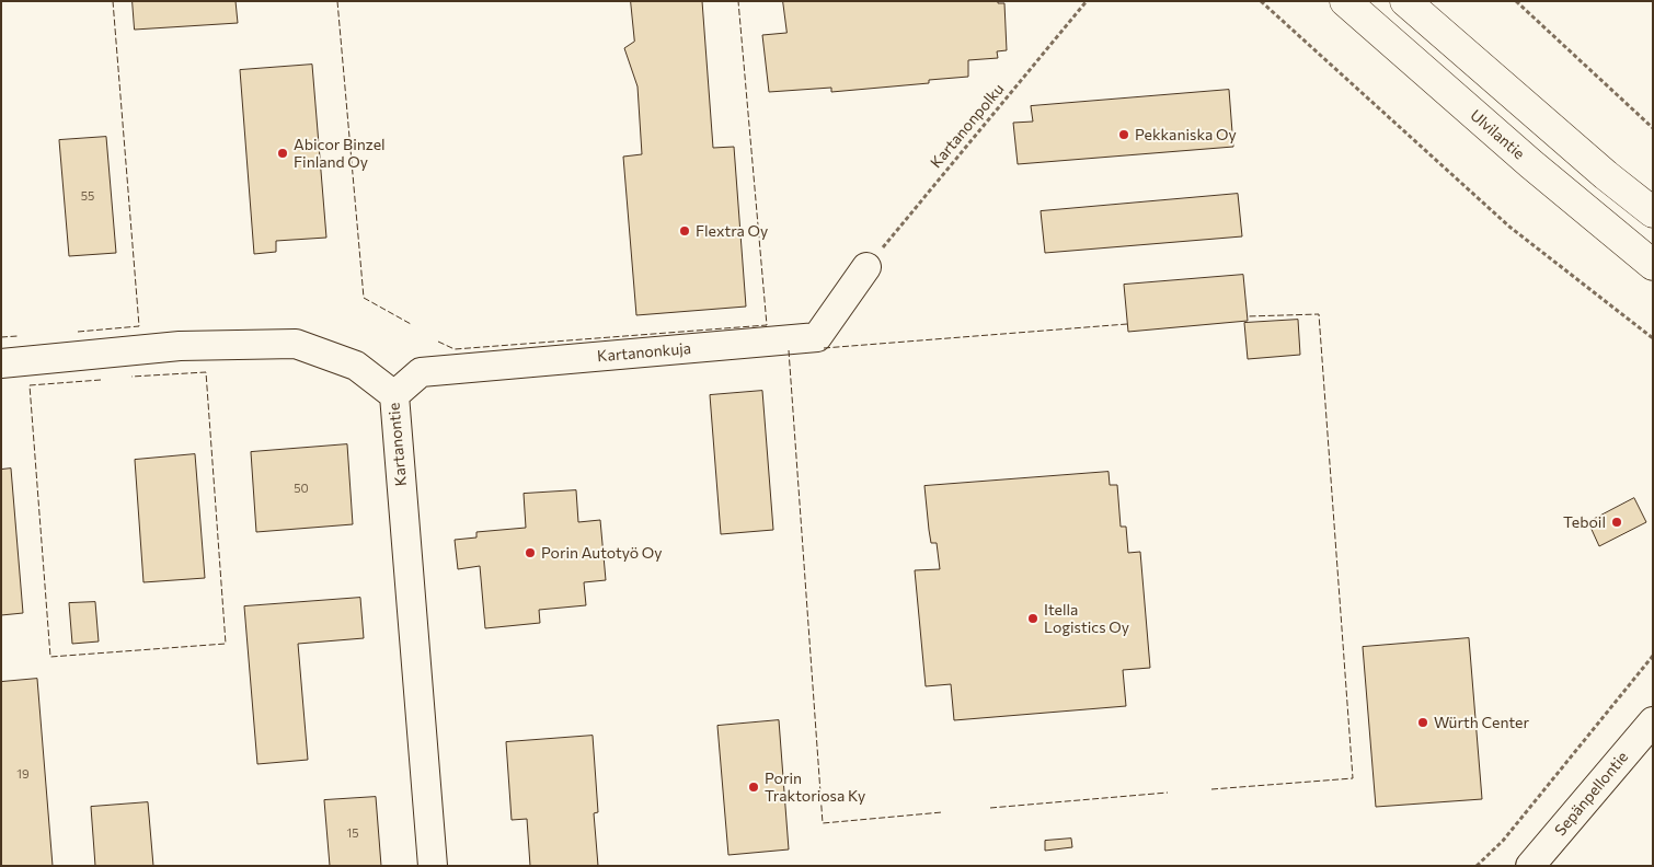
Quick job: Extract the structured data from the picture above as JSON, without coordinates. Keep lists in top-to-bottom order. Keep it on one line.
{"streets":{"main road":["Ulvilantie"],"street":["Kartanonkuja","Kartanontie","Sepänpellontie"],"path":["Kartanonpolku"]},"crossings":[["Kartanonpolku","Kartanonkuja"],["Kartanonkuja","Kartanontie"]],"places":["Pekkaniska Oy","Abicor Binzel Finland Oy","Flextra Oy","Teboil","Porin Autotyö Oy","Itella Logistics Oy","Würth Center","Porin Traktoriosa Ky"],"house_numbers":["55","50","19","15"]}
